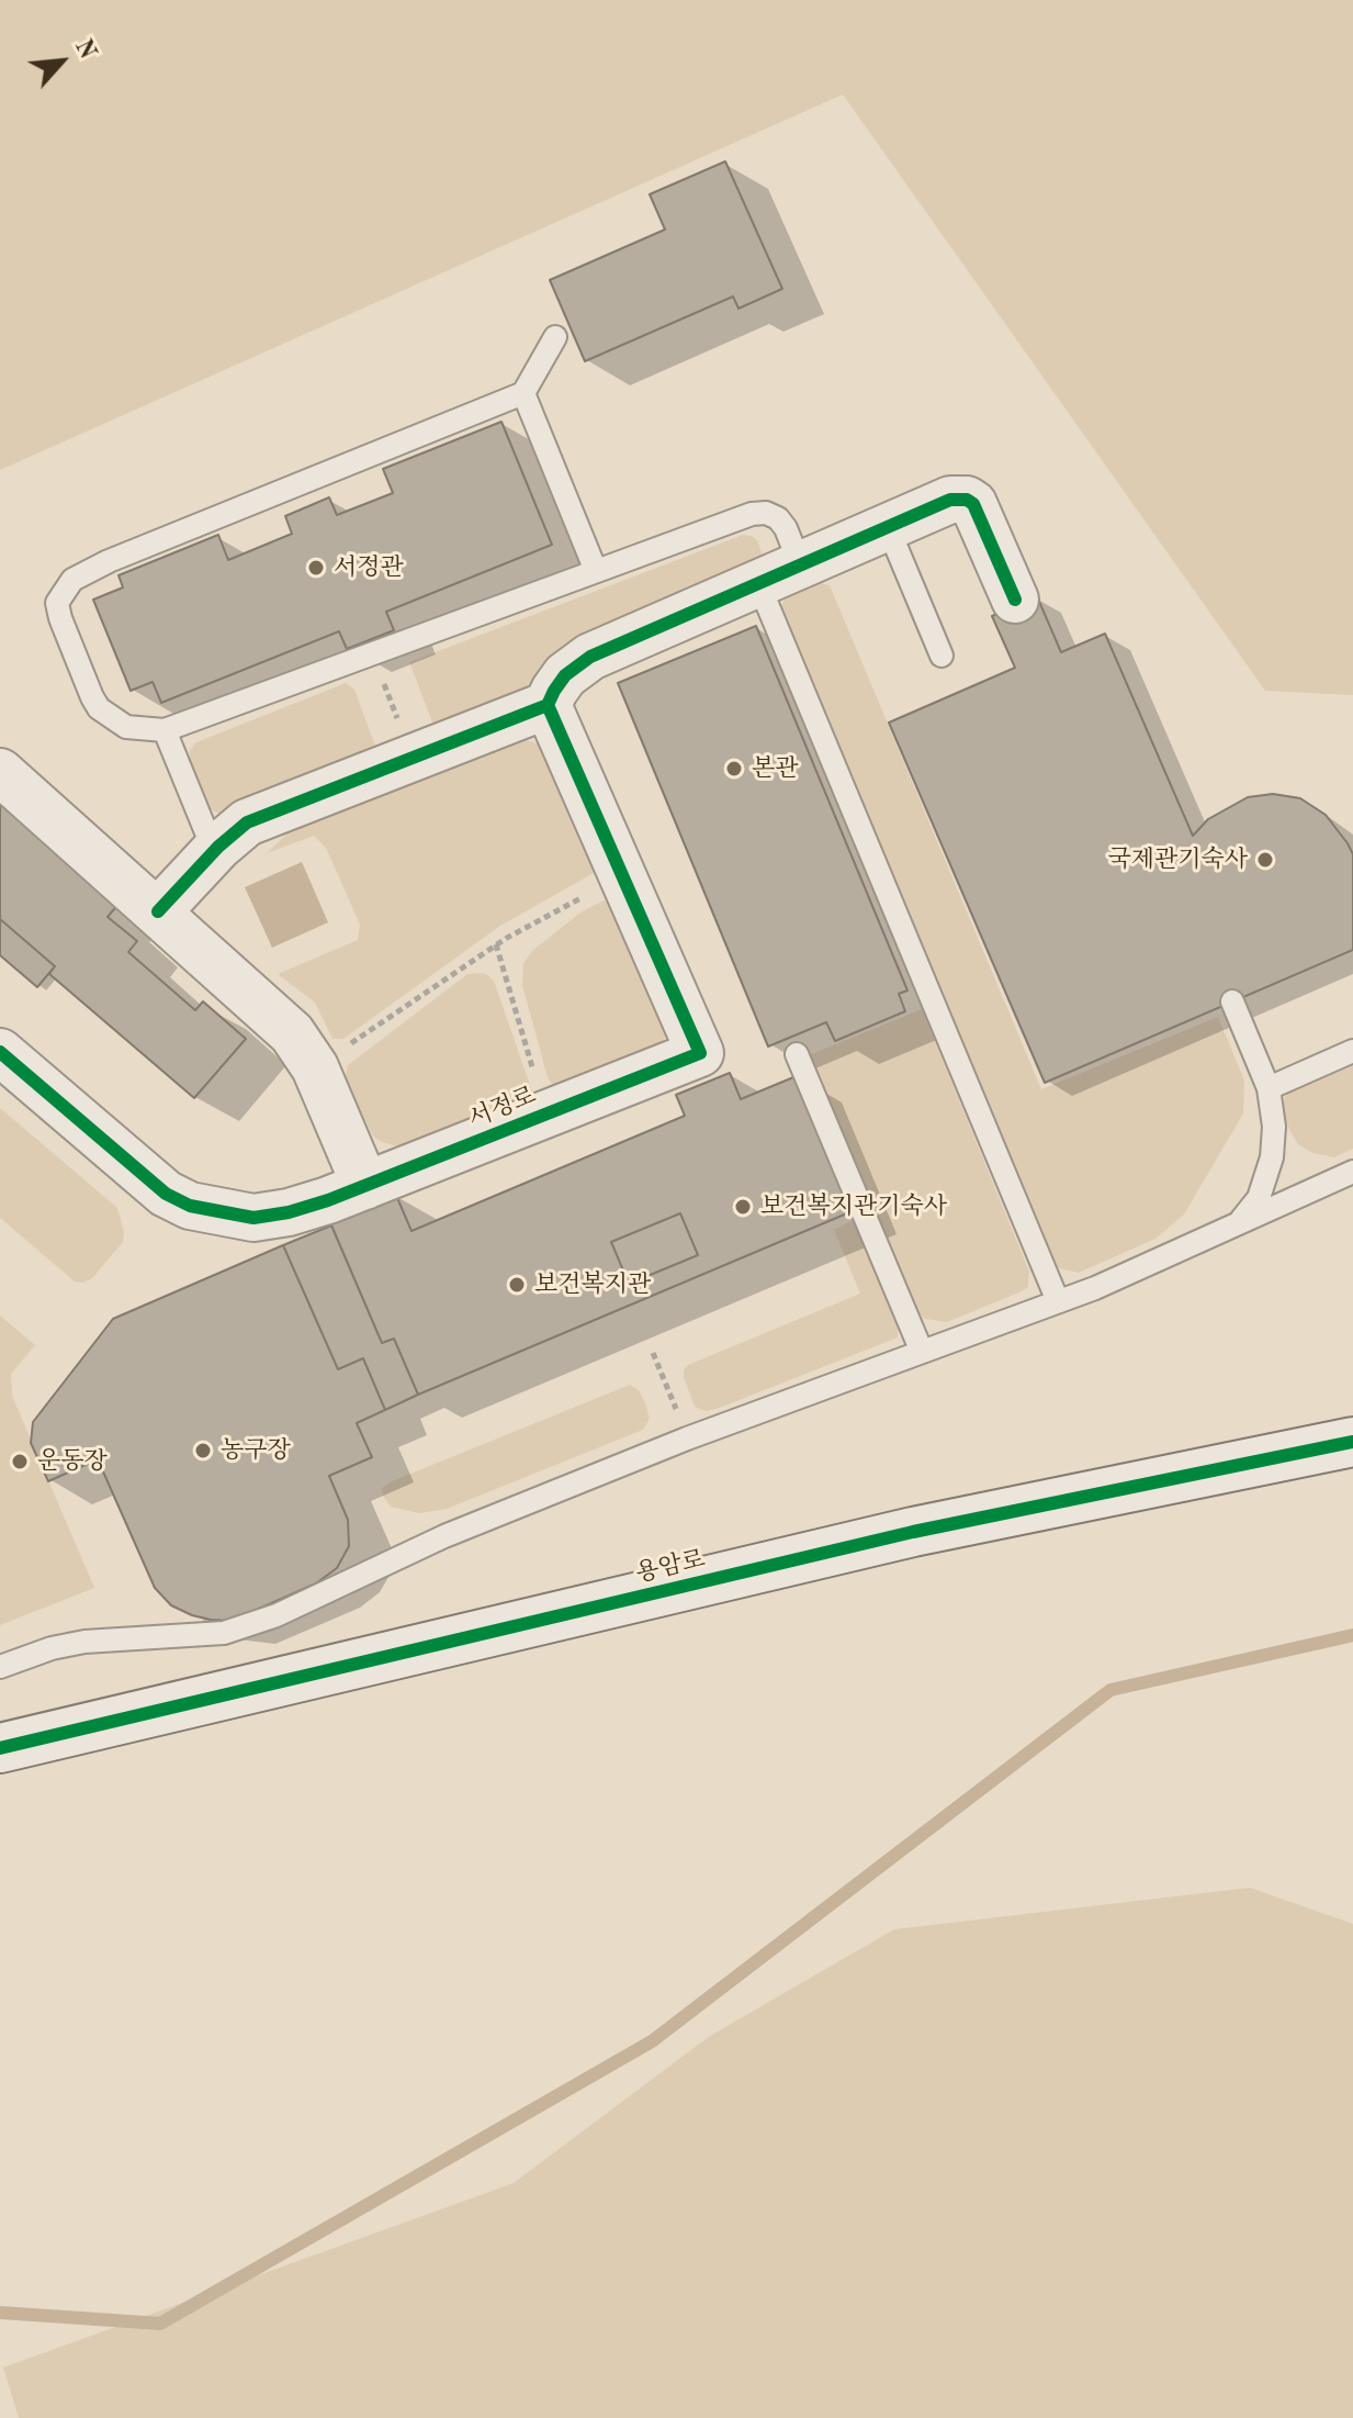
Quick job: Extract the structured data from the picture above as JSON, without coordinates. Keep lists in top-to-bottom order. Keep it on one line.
{"streets":{"street":["서정로","용암로"]},"places":["서정관","본관","국제관기숙사","보건복지관기숙사","보건복지관","농구장","운동장"],"north":"top right"}
